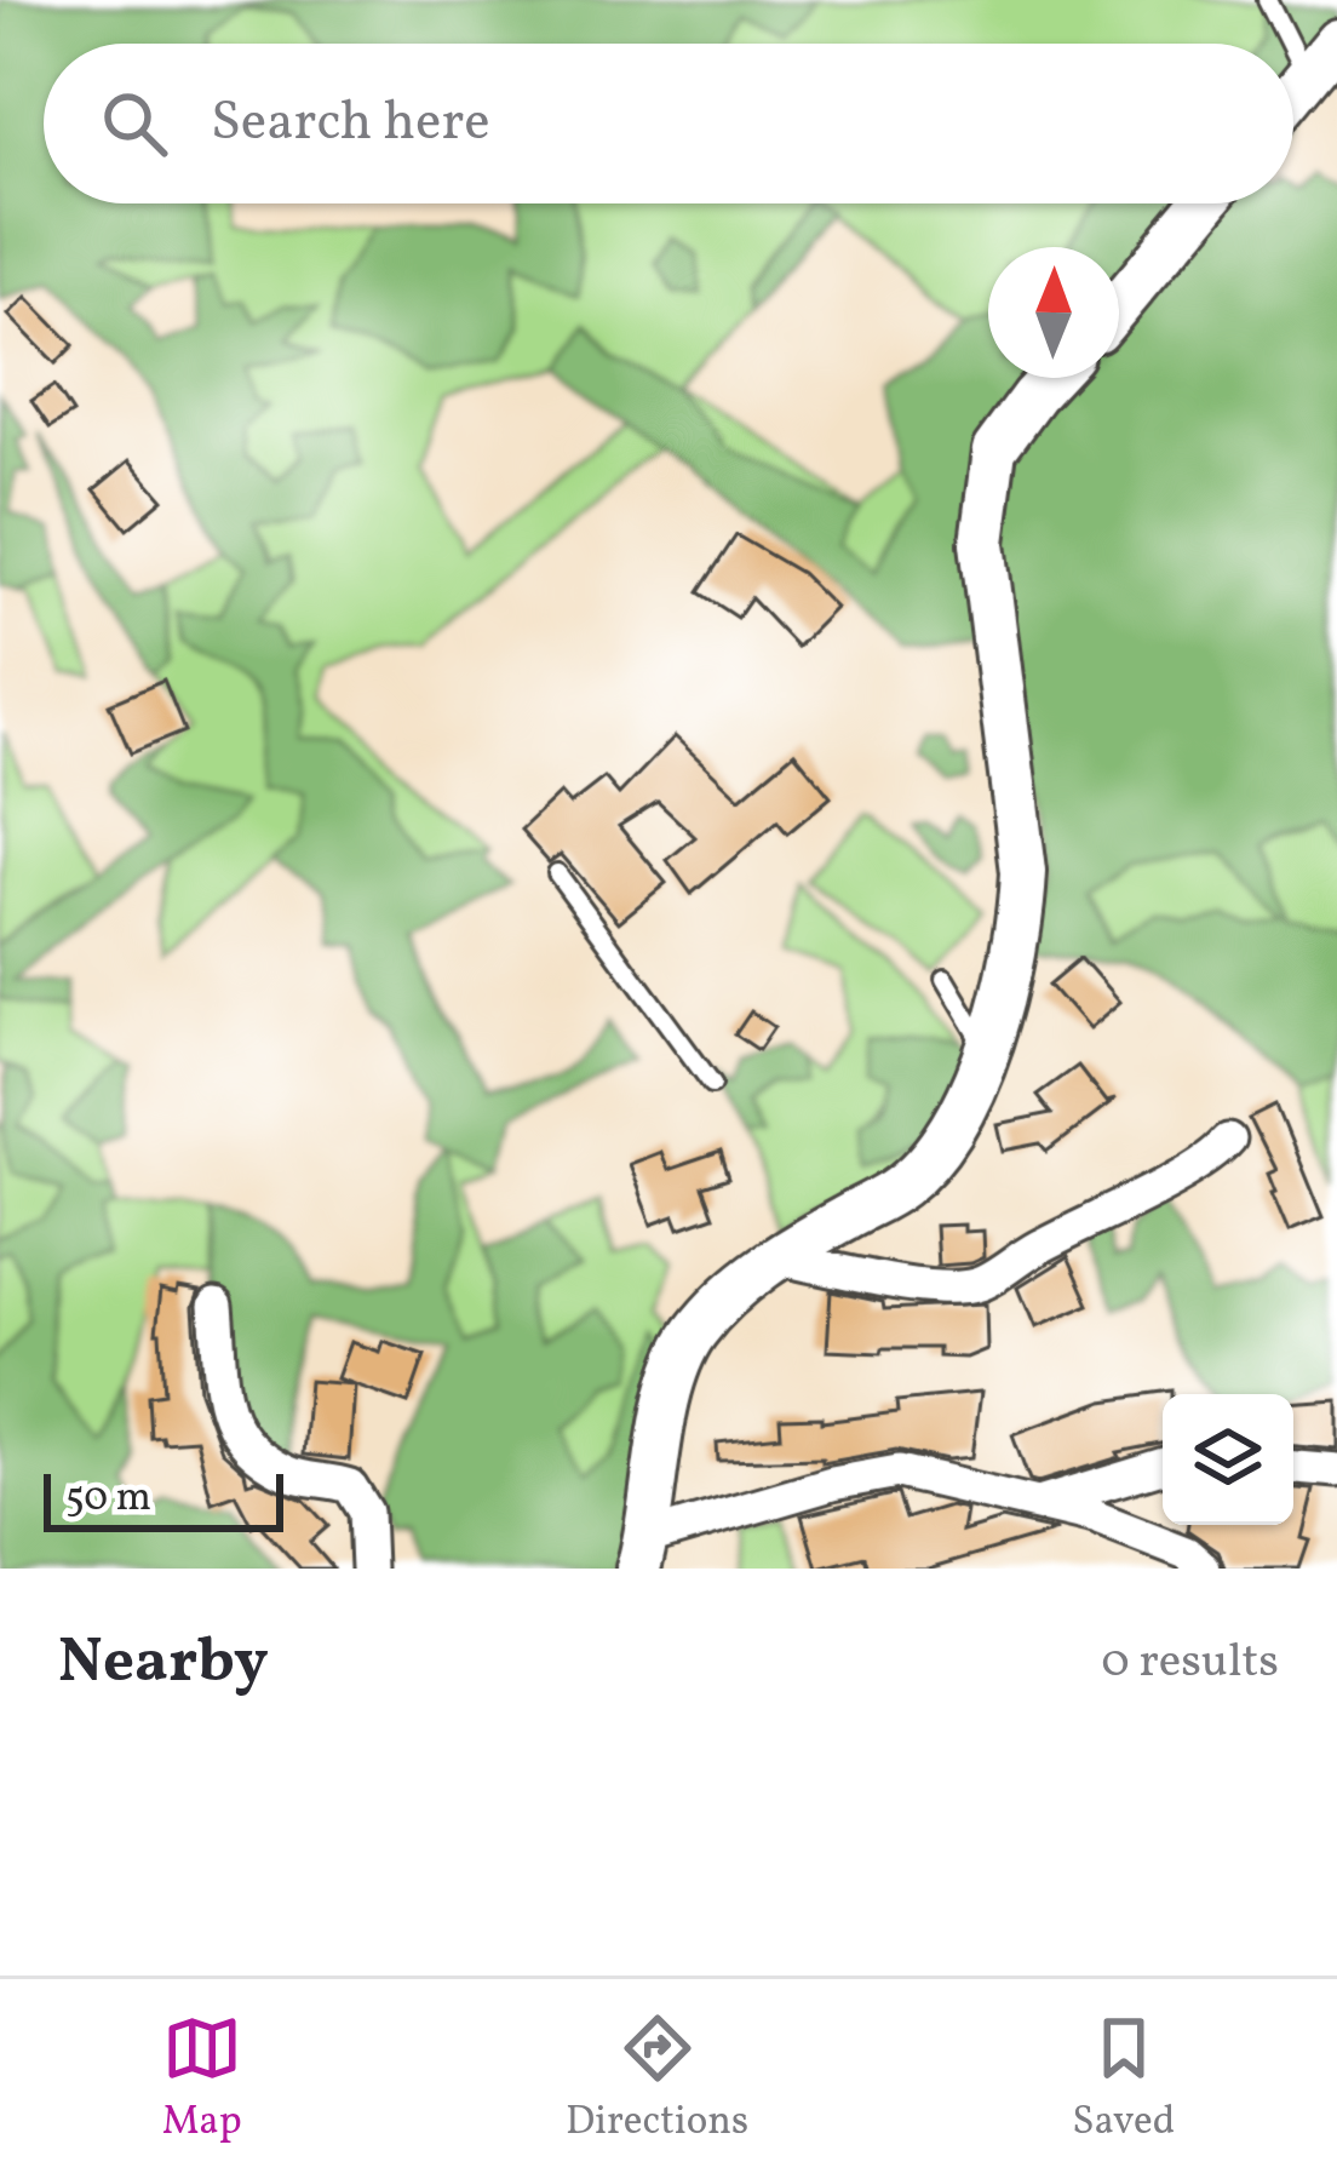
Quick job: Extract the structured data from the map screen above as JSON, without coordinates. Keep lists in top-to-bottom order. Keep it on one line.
{"scale_bar":"50 m","north":"top","page":{"search":"Search here","scale":"50 m","heading":["Nearby","0 results"],"nav":["Map","Directions","Saved"]}}
